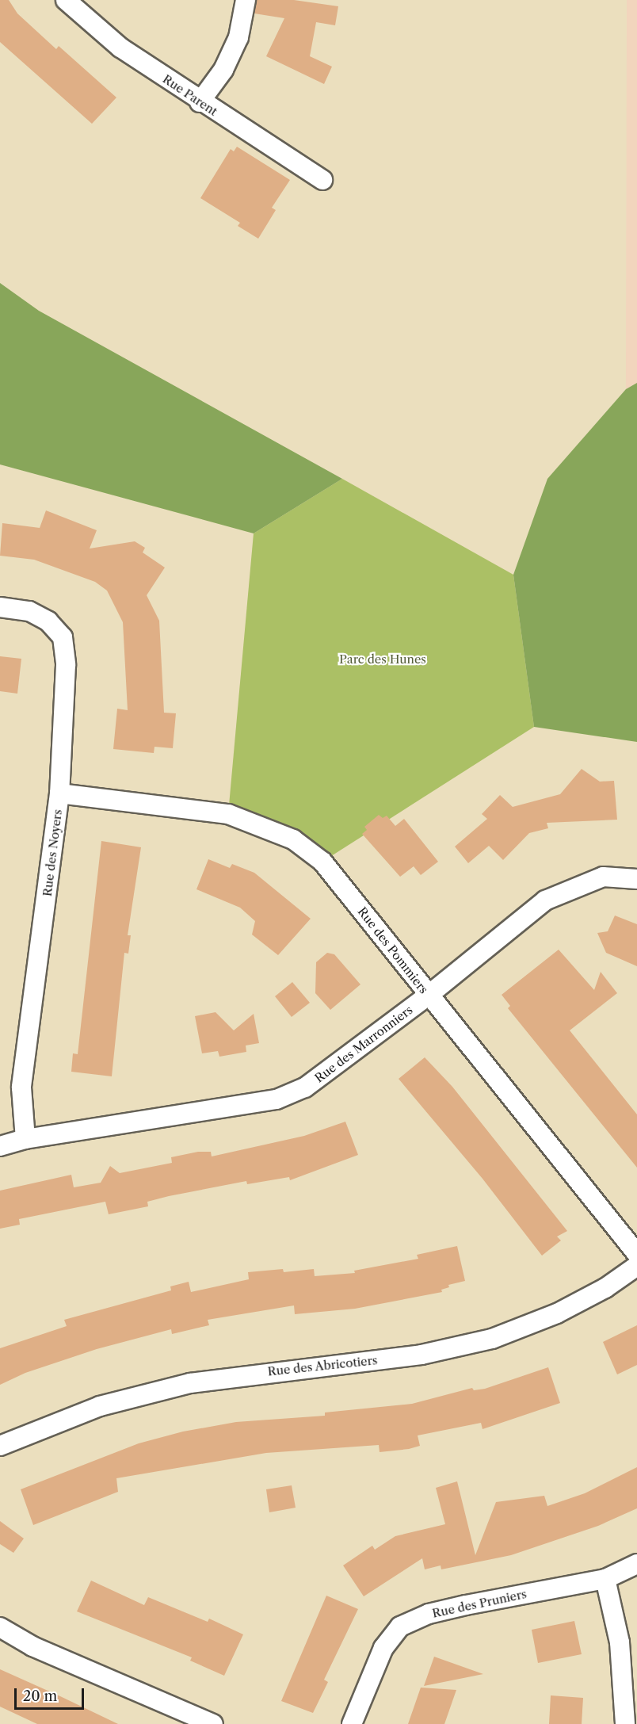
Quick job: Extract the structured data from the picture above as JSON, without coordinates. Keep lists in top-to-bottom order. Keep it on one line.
{"streets":{"street":["Rue Parent","Rue des Noyers","Rue des Pommiers","Rue des Marronniers","Rue des Abricotiers","Rue des Pruniers"]},"crossings":[["Rue des Noyers","Rue des Pommiers"],["Rue des Noyers","Rue des Marronniers"],["Rue des Pommiers","Rue des Marronniers"]],"parks":["Parc des Hunes"],"scale_bar":"20 m"}
